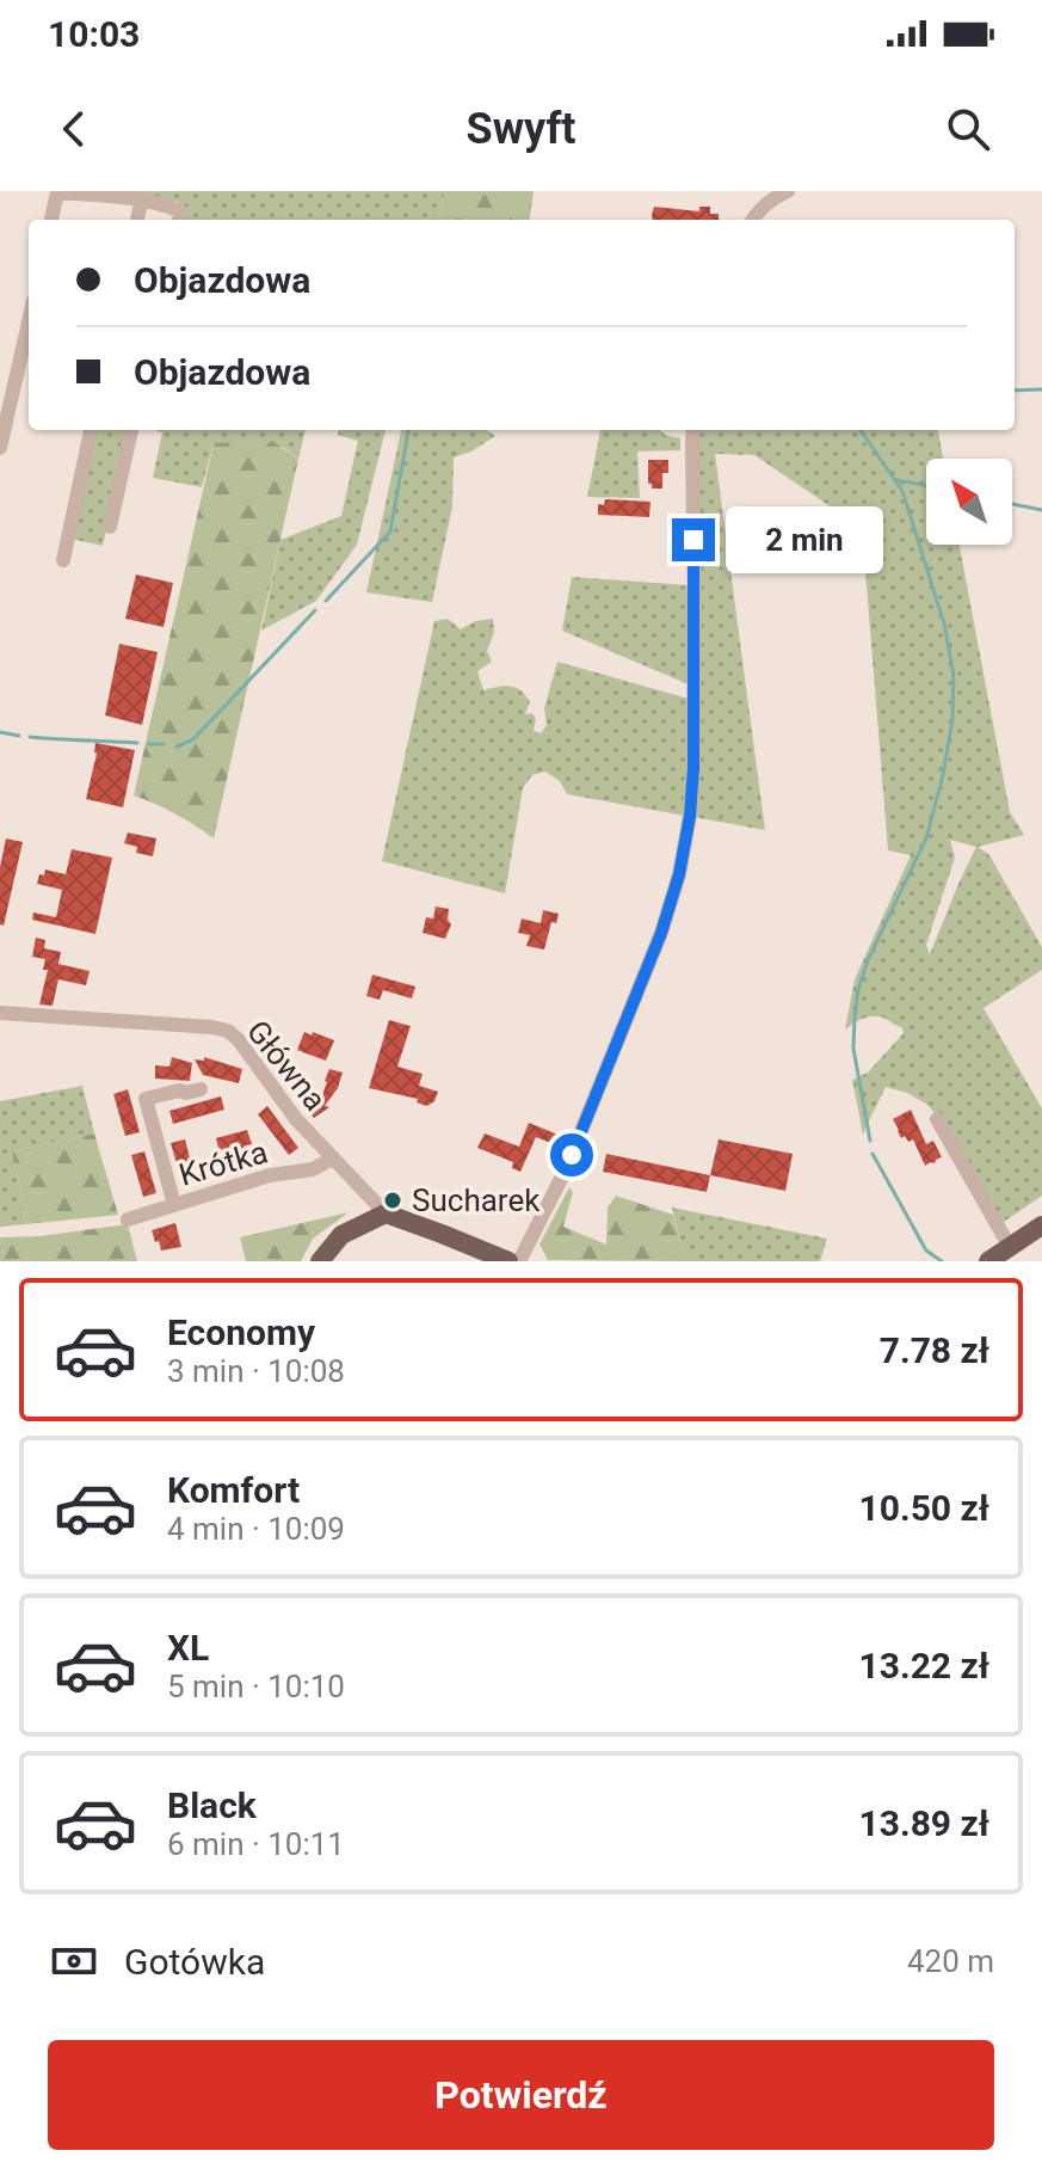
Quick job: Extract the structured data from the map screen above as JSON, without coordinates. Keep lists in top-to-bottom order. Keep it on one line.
{"streets":{"street":["Główna","Krótka"]},"crossings":[["Główna","Krótka"]],"places":["Sucharek"],"north":"top left","page":{"status":"10:03","header":"Swyft","banner":["Objazdowa","Objazdowa"],"bubble":"2 min","list":[{"name":"Economy","note":"3 min · 10:08","value":"7.78 zł"},{"name":"Komfort","note":"4 min · 10:09","value":"10.50 zł"},{"name":"XL","note":"5 min · 10:10","value":"13.22 zł"},{"name":"Black","note":"6 min · 10:11","value":"13.89 zł"}],"pay":["Gotówka","420 m"],"buttons":"Potwierdź"}}
